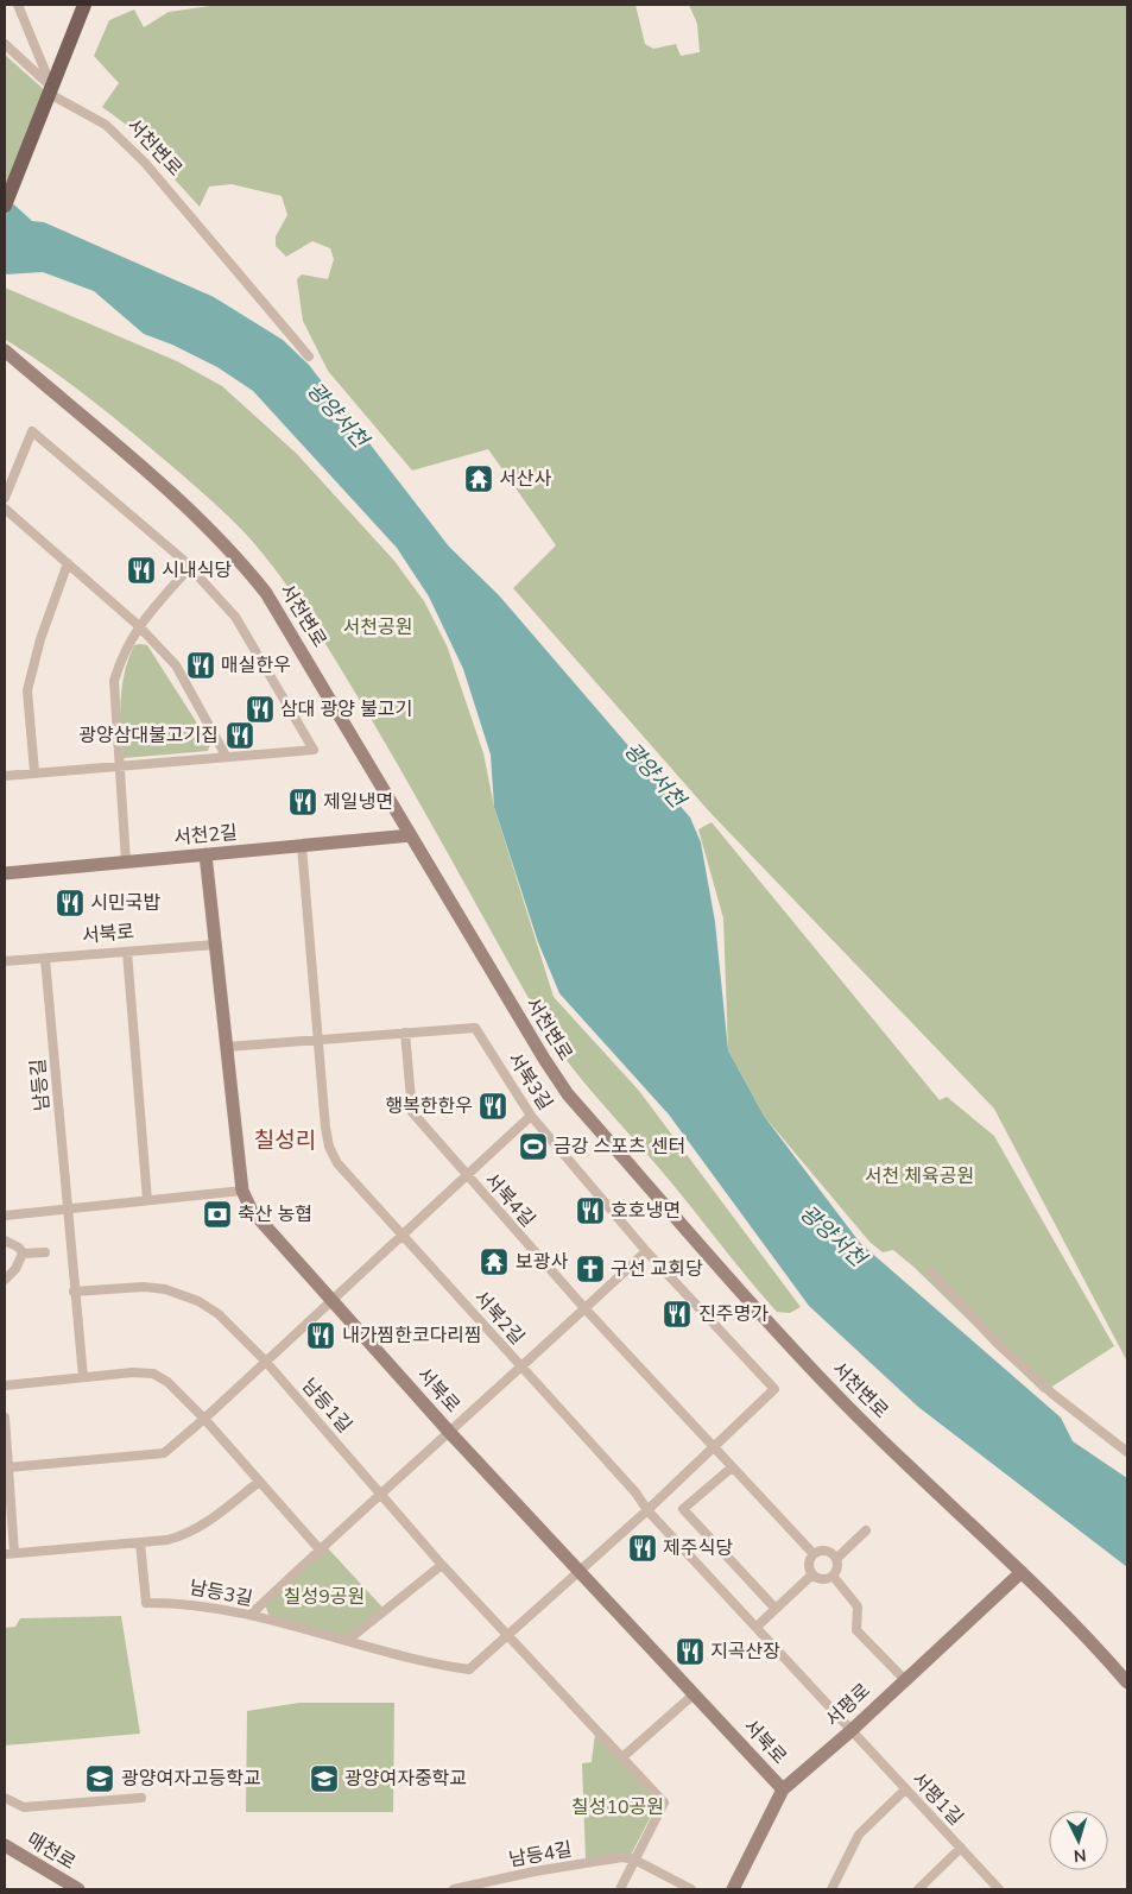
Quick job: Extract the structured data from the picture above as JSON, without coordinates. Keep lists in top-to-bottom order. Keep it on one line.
{"streets":{"street":["서천변로","서천2길","서북로","서북3길","남등길","서북4길","서북2길","남등1길","남등3길","서평로","서평1길","매천로","남등4길"]},"crossings":[["서천변로","서천2길"],["서천변로","서평로"],["서천2길","서북로"],["서천2길","서북2길"],["서북로","서북3길"],["서북로","남등길"],["서북로","서평로"],["서북3길","서북4길"],["서북3길","서북2길"],["남등길","남등1길"],["서북2길","서평로"],["서북2길","서평1길"],["남등1길","남등3길"],["남등1길","남등4길"],["서평로","서평1길"]],"districts":["칠성리"],"water":["광양서천"],"parks":["서천공원","서천 체육공원","칠성9공원","칠성10공원"],"places":{"temple":["서산사","보광사"],"restaurant":["시내식당","매실한우","삼대 광양 불고기","광양삼대불고기집","제일냉면","시민국밥","행복한한우","호호냉면","진주명가","내가찜한코다리찜","제주식당","지곡산장"],"sports":["금강 스포츠 센터"],"bank":["축산 농협"],"church":["구선 교회당"],"school or university":["광양여자고등학교","광양여자중학교"]},"north":"bottom"}
